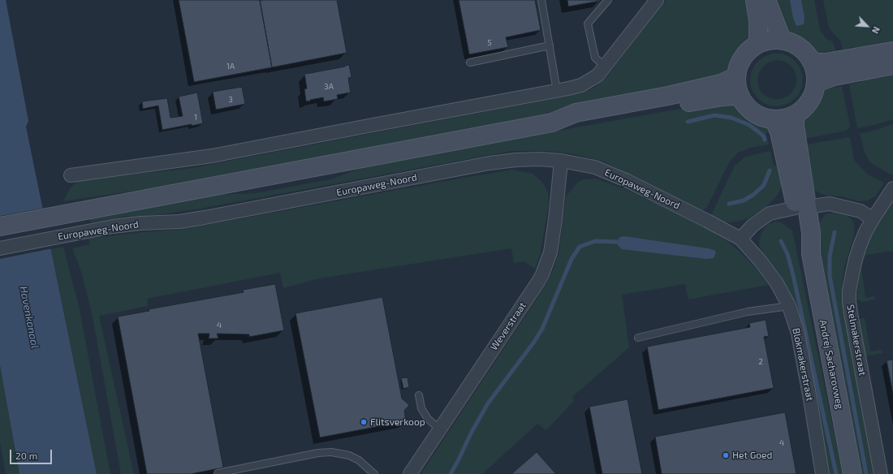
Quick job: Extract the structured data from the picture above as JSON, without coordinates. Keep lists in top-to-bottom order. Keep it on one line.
{"streets":{"main road":["Andrej Sacharovweg"],"street":["Europaweg-Noord","Weverstraat","Stelmakerstraat","Blokmakerstraat"]},"crossings":[["Europaweg-Noord","Weverstraat"],["Europaweg-Noord","Blokmakerstraat"]],"water":["Havenkanaal"],"places":["Flitsverkoop","Het Goed"],"house_numbers":["5","1A","3A","3","1","4","2","4"],"scale_bar":"20 m","north":"bottom right"}
